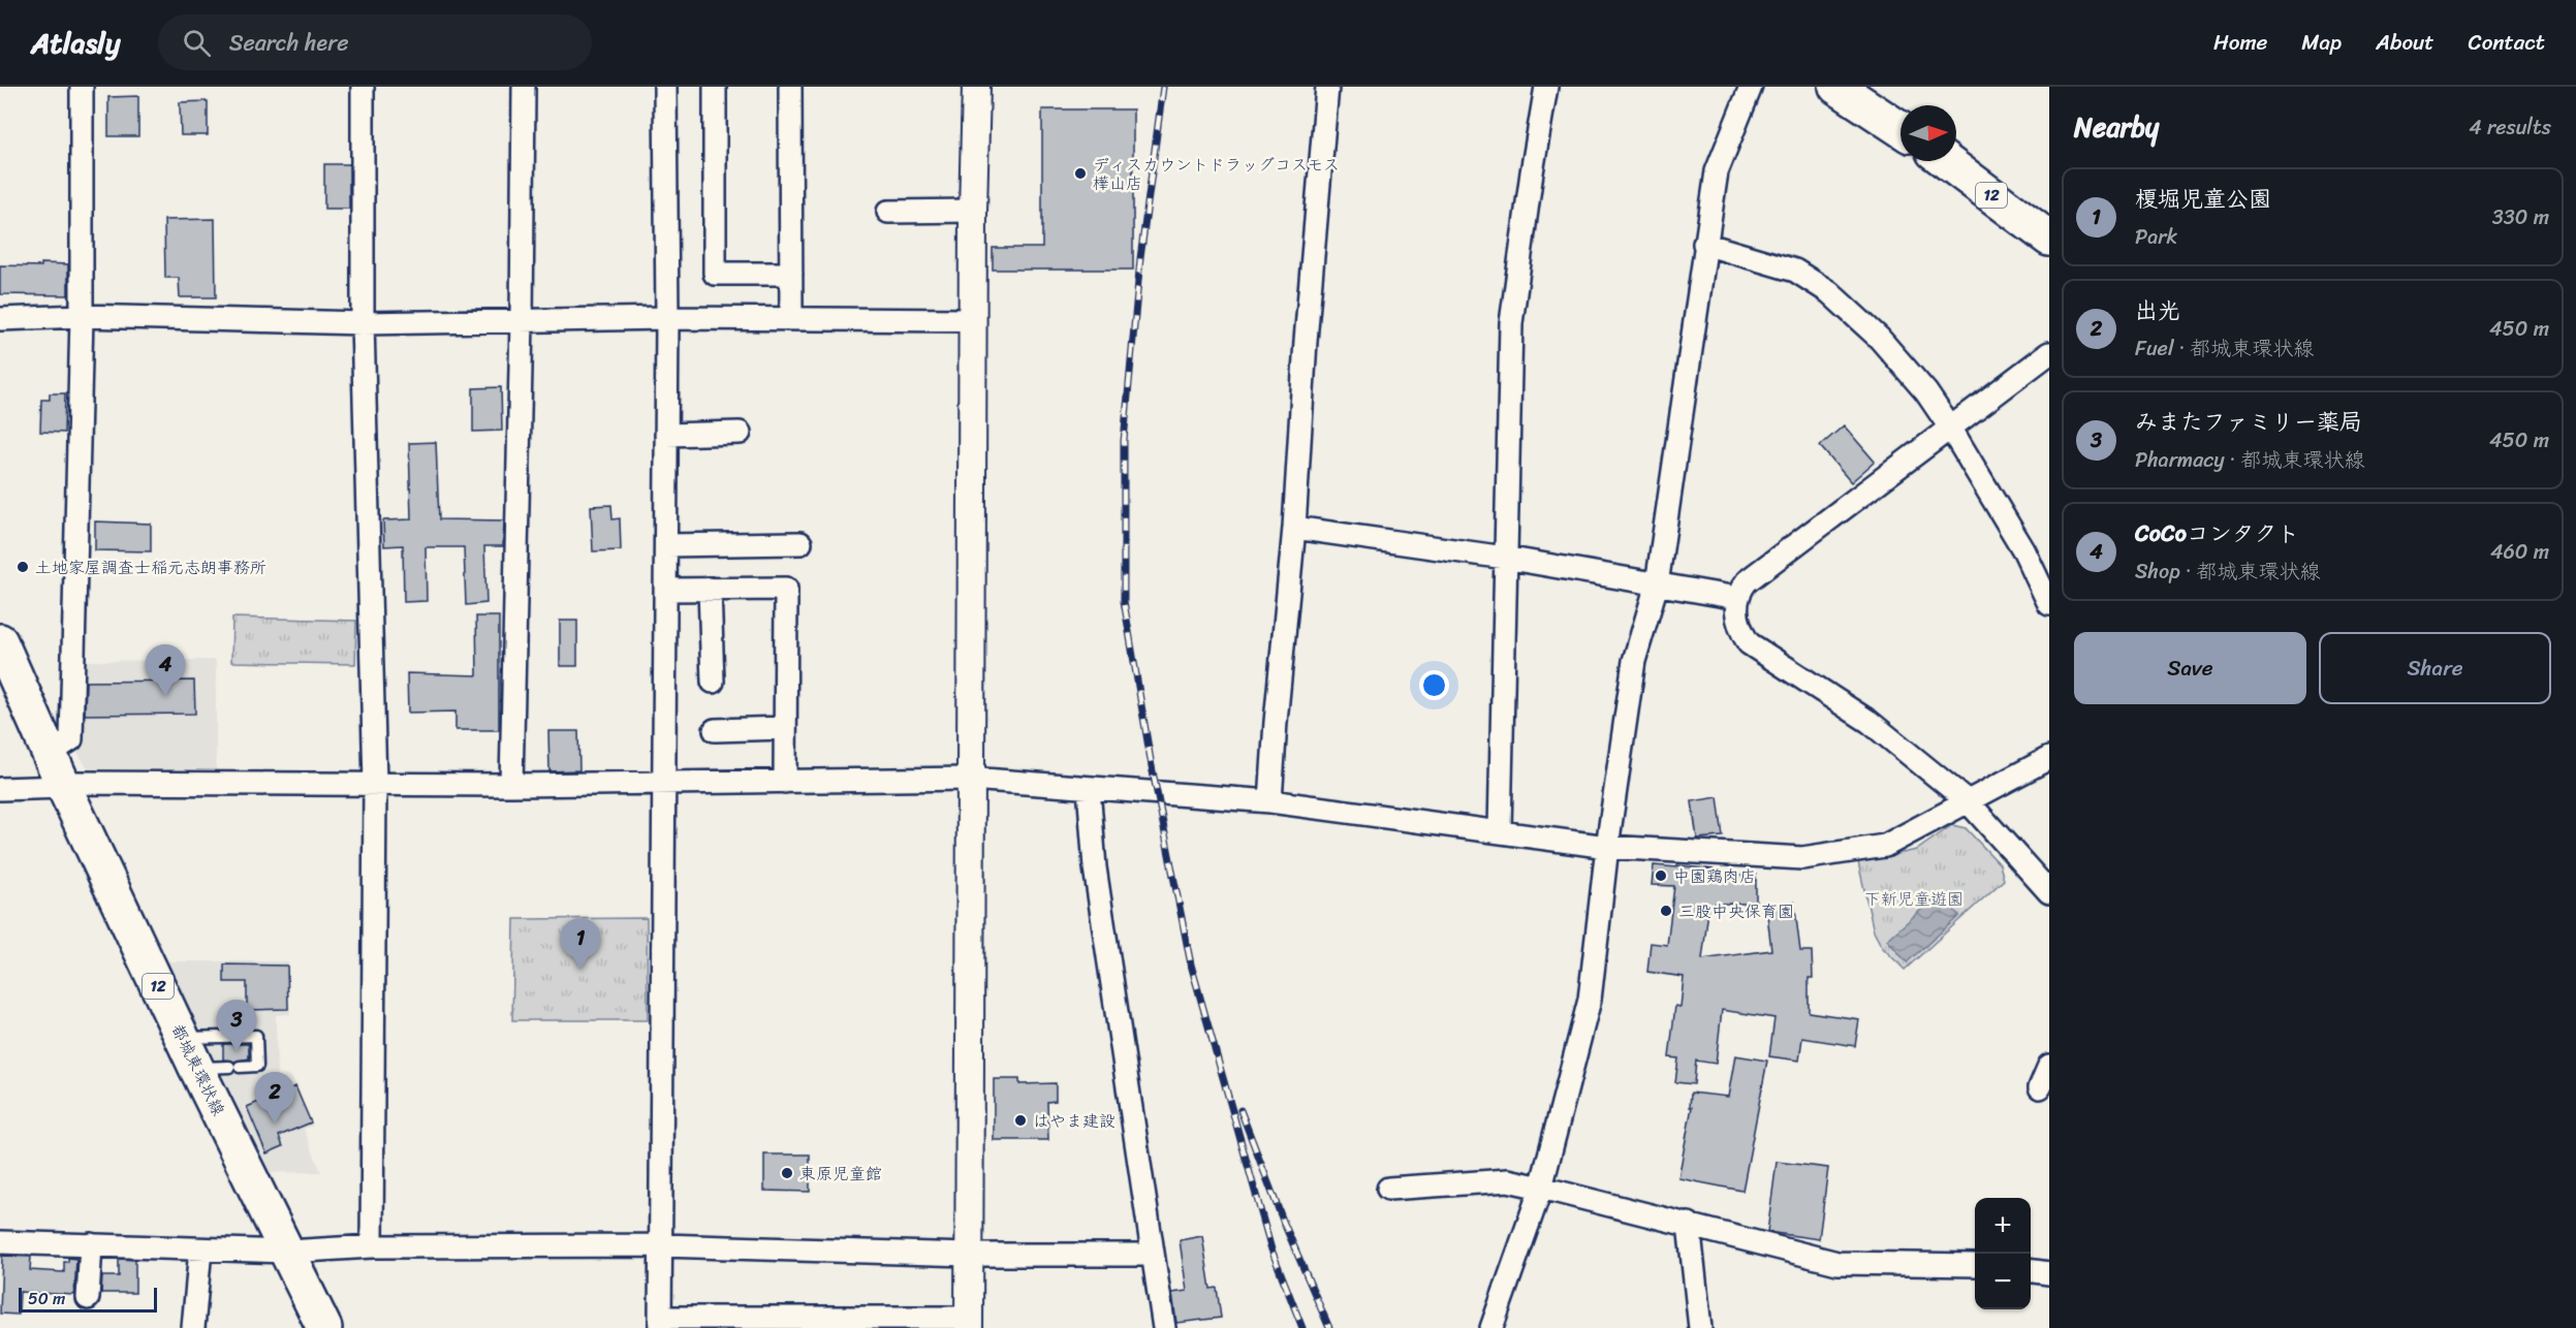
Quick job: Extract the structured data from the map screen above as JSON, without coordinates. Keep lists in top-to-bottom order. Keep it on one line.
{"streets":{"main road":["12","都城東環状線"]},"parks":["下新児童遊園"],"places":["ディスカウントドラッグコスモス 樺山店","土地家屋調査士稲元志朗事務所","中園鶏肉店","三股中央保育園","はやま建設","東原児童館"],"scale_bar":"50 m","north":"right","page":{"header":"Atlasly","search":"Search here","nav":["Home","Map","About","Contact"],"heading":["Nearby","4 results"],"list":[{"mark":"1","name":"榎堀児童公園","note":"Park","value":"330 m"},{"mark":"2","name":"出光","note":"Fuel · 都城東環状線","value":"450 m"},{"mark":"3","name":"みまたファミリー薬局","note":"Pharmacy · 都城東環状線","value":"450 m"},{"mark":"4","name":"CoCoコンタクト","note":"Shop · 都城東環状線","value":"460 m"}],"buttons":["Save","Share"],"pins":["4","1","3","2"],"map_buttons":["+","−"],"scale":"50 m"}}
